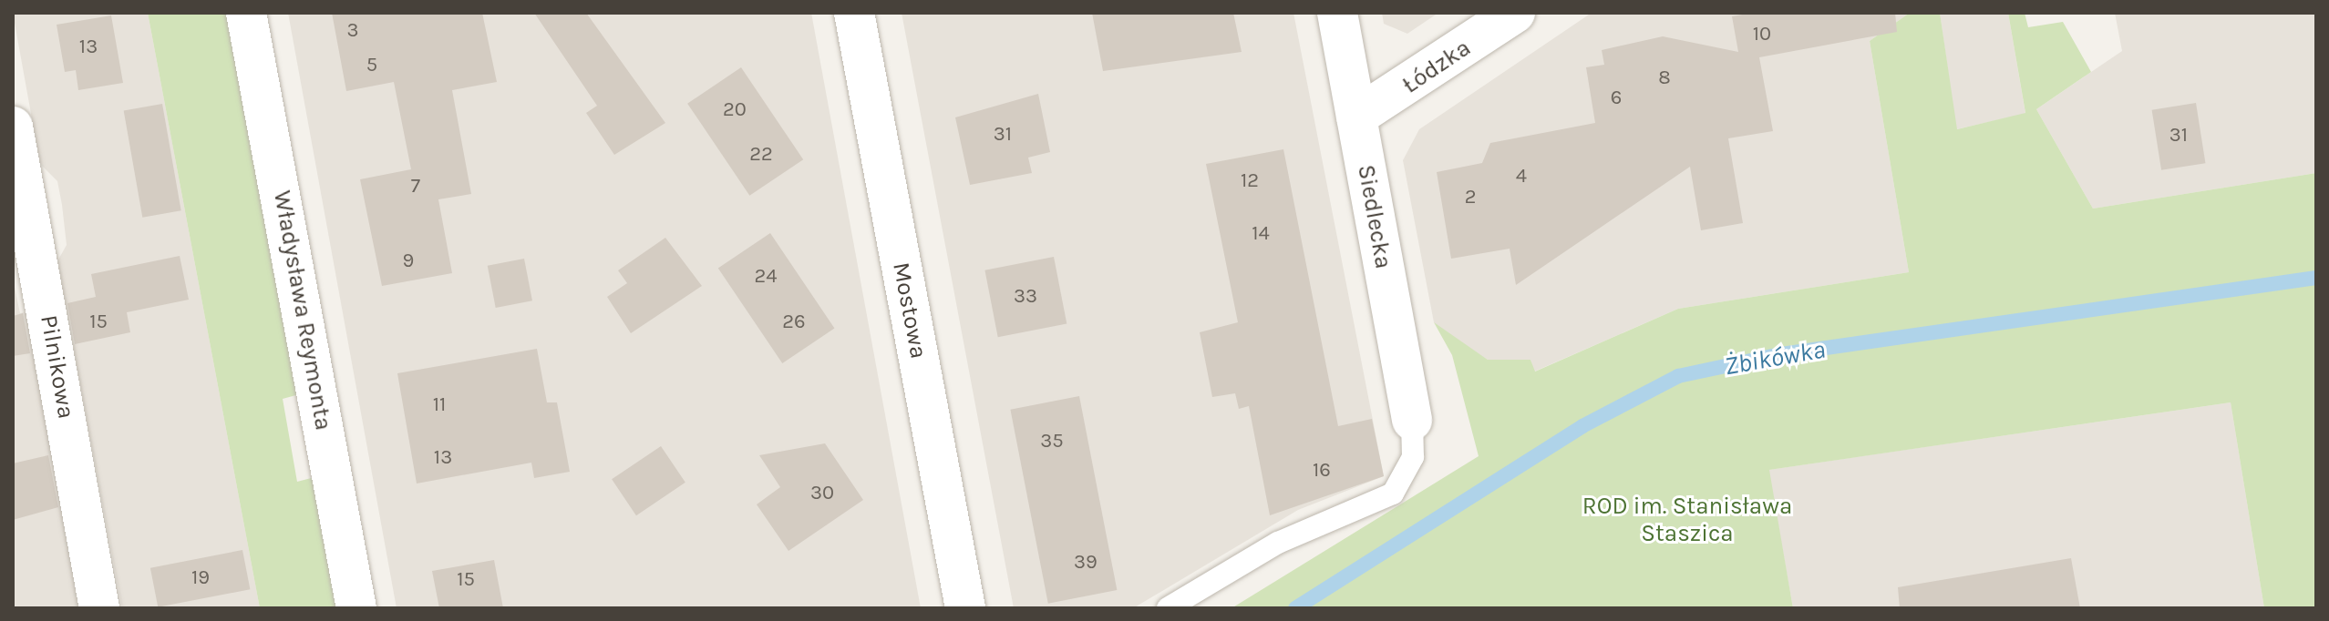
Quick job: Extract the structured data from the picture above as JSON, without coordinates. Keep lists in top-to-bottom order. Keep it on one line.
{"streets":{"street":["Łódzka","Siedlecka","Władysława Reymonta","Mostowa","Pilnikowa"]},"crossings":[["Łódzka","Siedlecka"]],"water":["Żbikówka"],"parks":["ROD im. Stanisława Staszica"],"house_numbers":["3","10","13","5","8","6","20","31","31","22","4","12","7","2","14","9","24","33","15","26","11","35","13","16","30","39","19","15"]}
